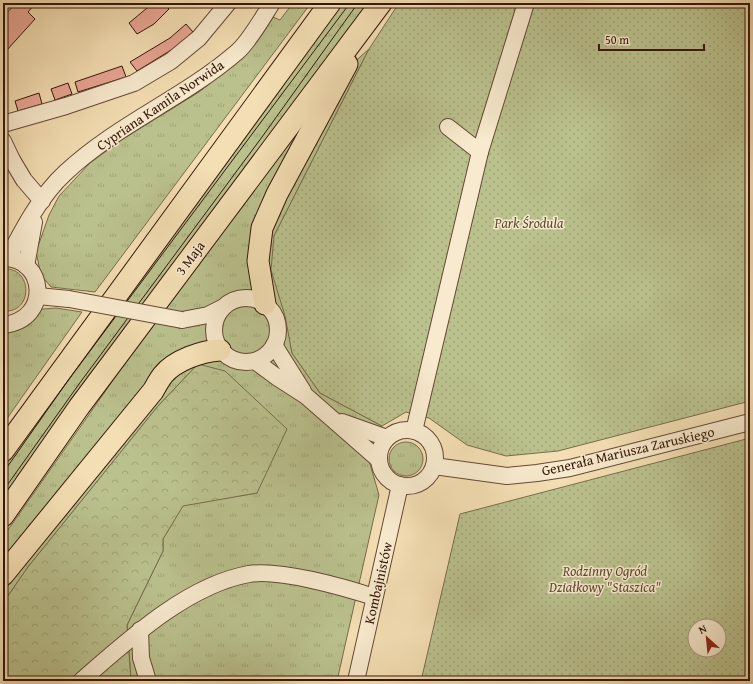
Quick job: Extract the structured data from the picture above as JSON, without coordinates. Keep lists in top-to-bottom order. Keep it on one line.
{"streets":{"main road":["3 Maja"],"street":["Cypriana Kamila Norwida","Generała Mariusza Zaruskiego","Kombajnistów"]},"crossings":[["Generała Mariusza Zaruskiego","Kombajnistów"]],"parks":["Park Środula","Rodzinny Ogród Działkowy \"Staszica\""],"scale_bar":"50 m","north":"top left"}
